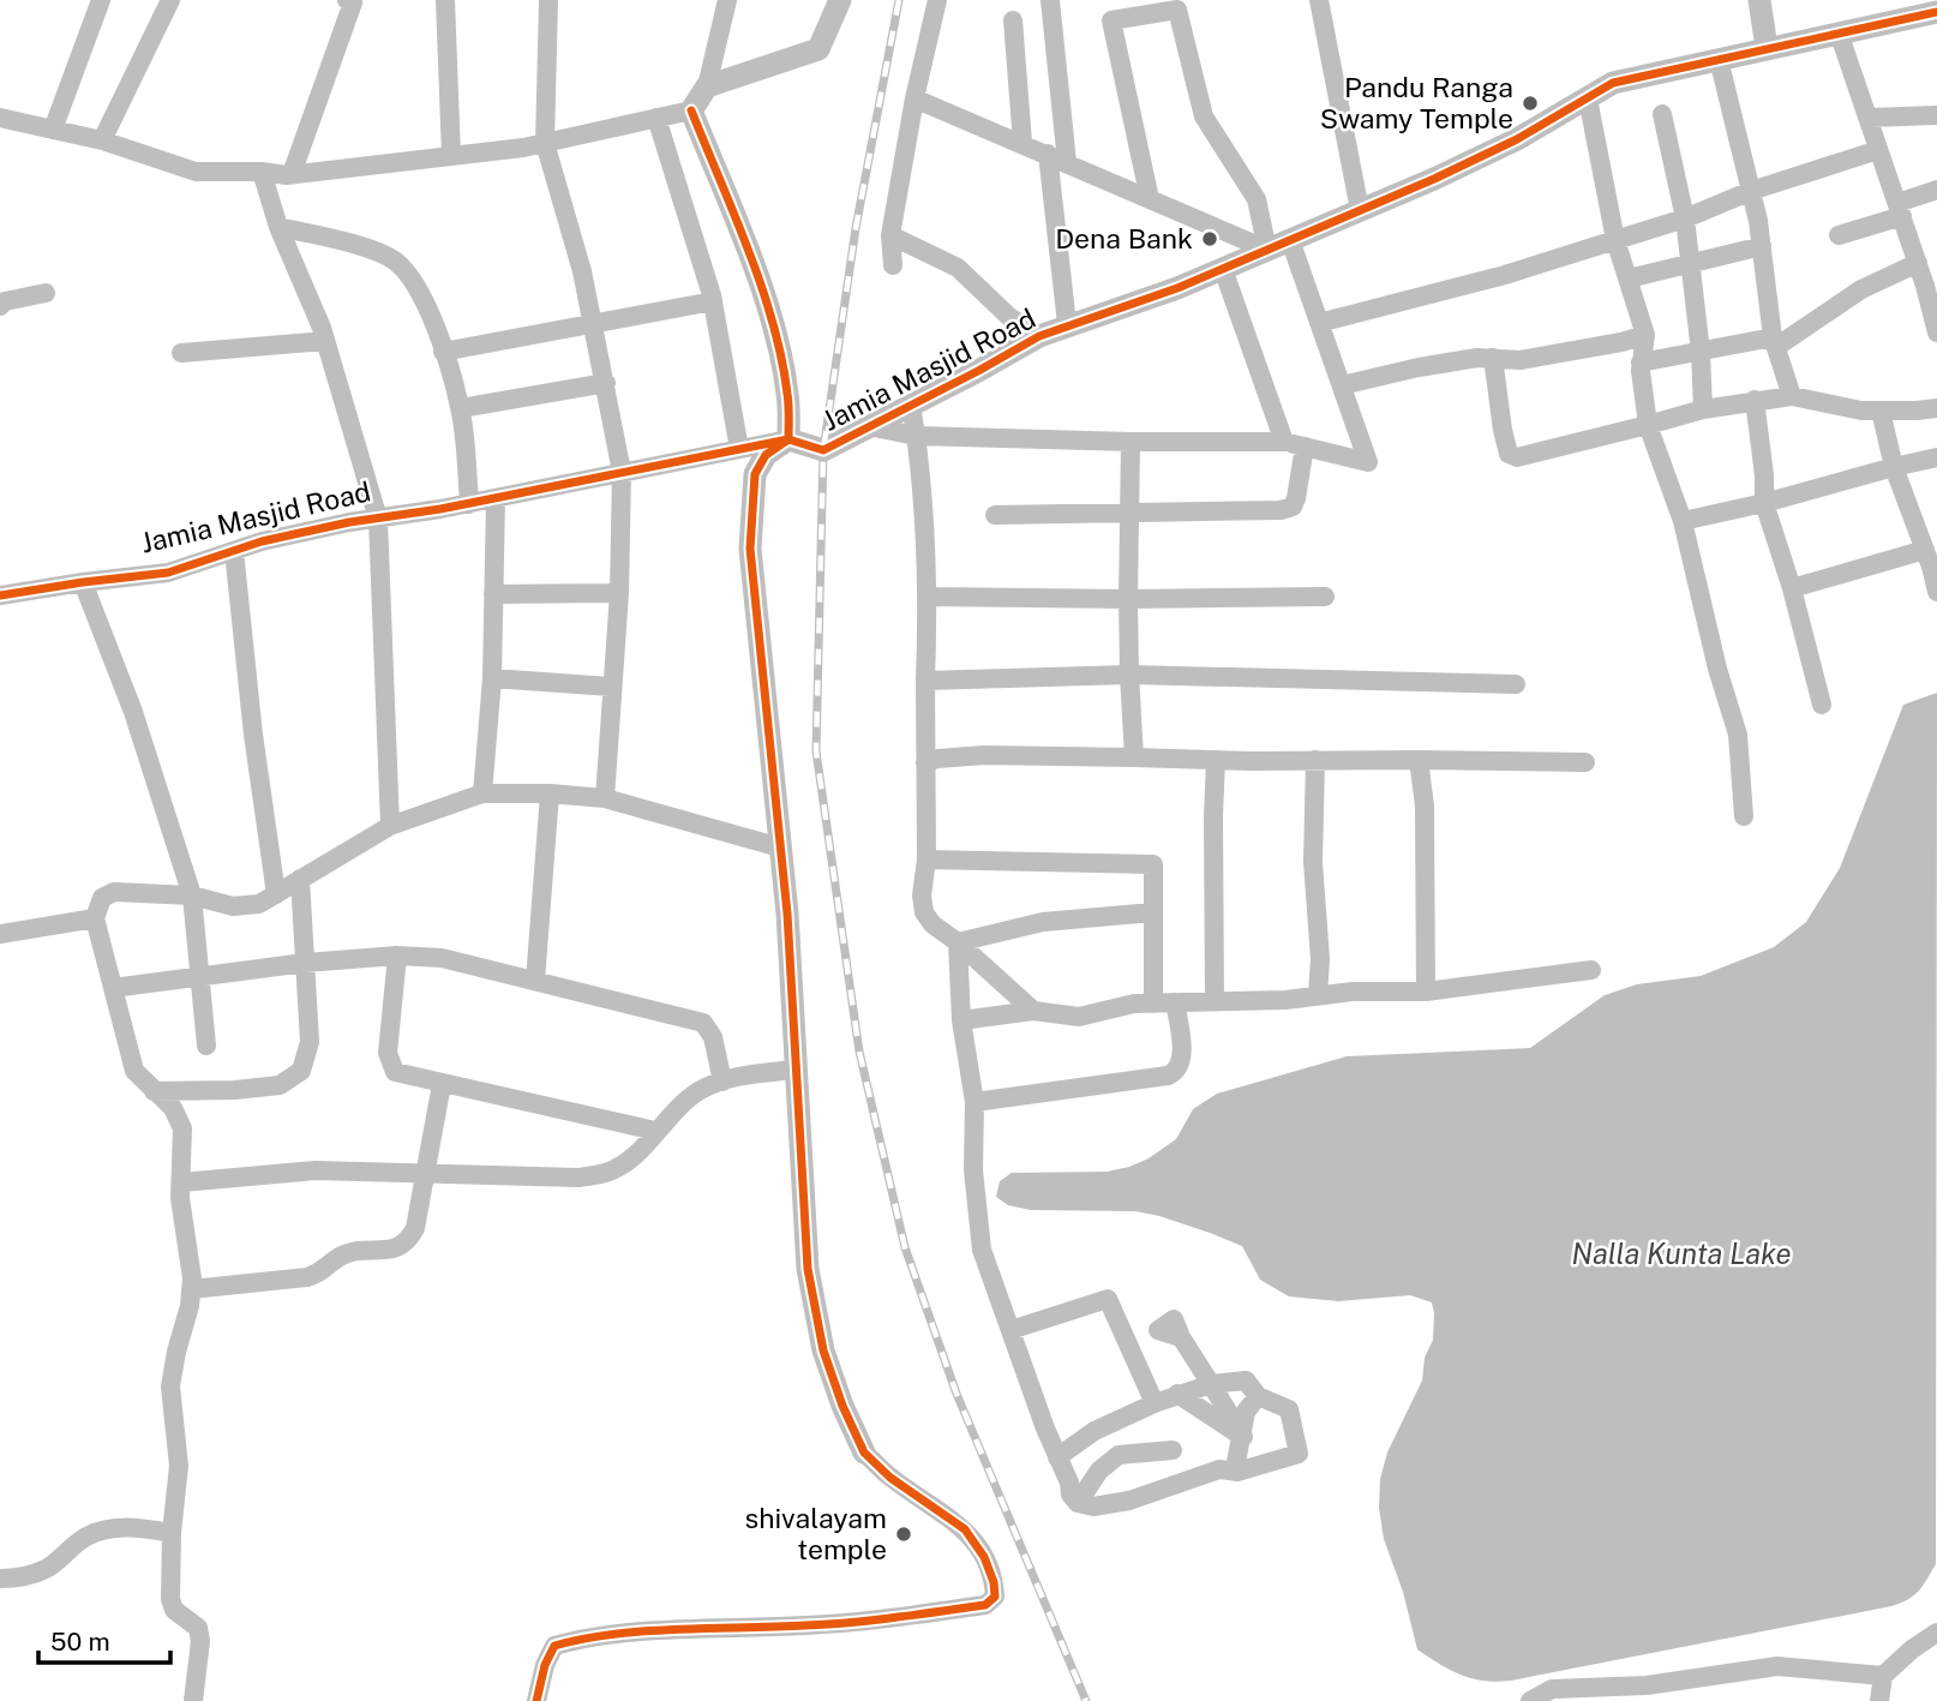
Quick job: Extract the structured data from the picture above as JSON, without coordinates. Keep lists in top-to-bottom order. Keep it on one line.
{"streets":{"street":["Jamia Masjid Road"]},"water":["Nalla Kunta Lake"],"places":["Pandu Ranga Swamy Temple","Dena Bank","shivalayam temple"],"scale_bar":"50 m"}
